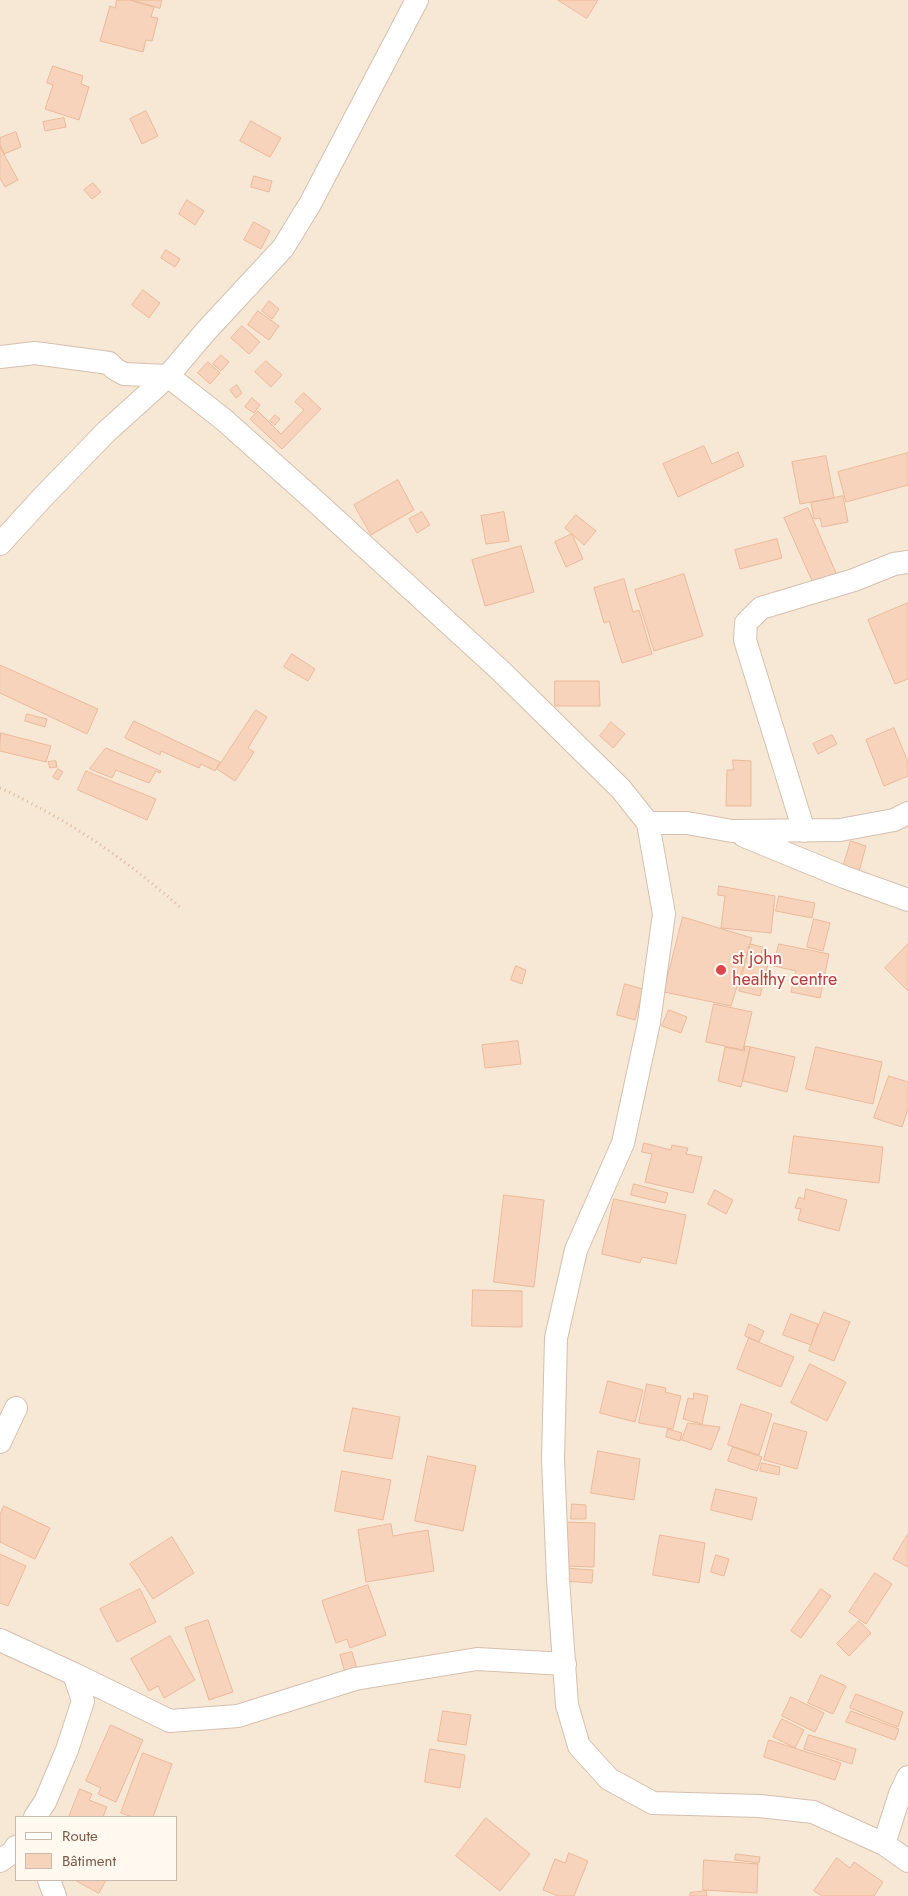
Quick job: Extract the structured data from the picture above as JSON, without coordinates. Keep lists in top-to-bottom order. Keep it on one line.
{"places":["st john healthy centre"],"legend":["Route","Bâtiment"]}
